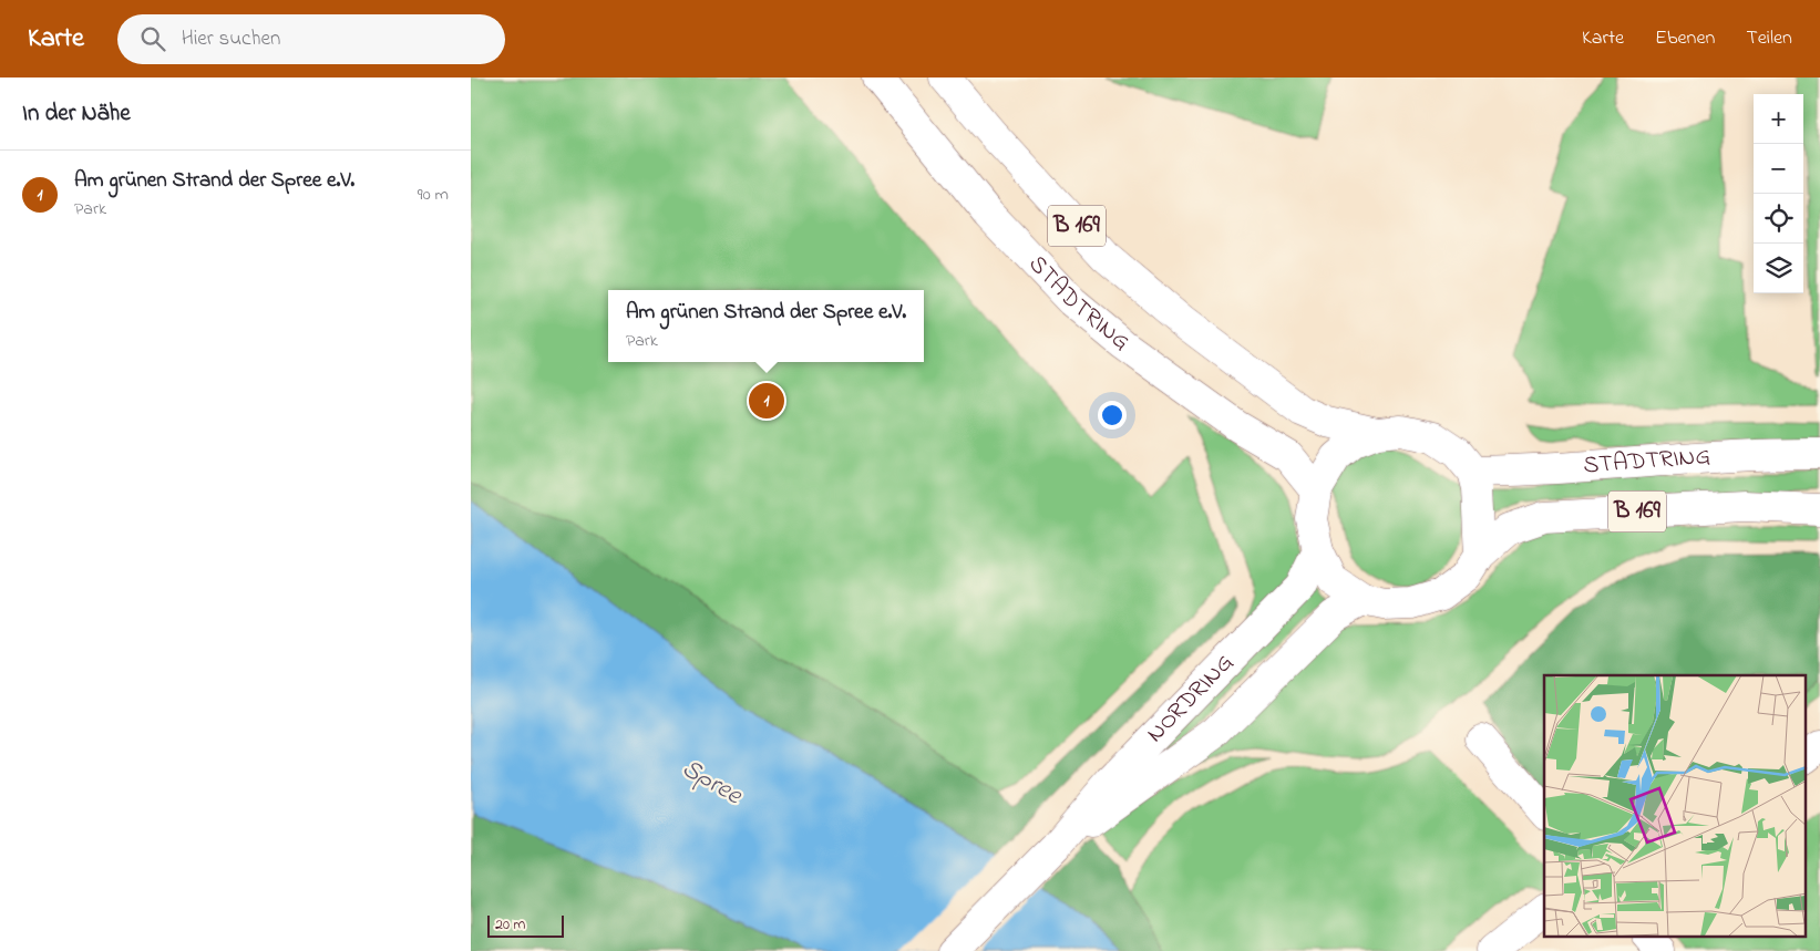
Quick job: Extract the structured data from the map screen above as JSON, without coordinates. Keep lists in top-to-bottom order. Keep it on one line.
{"streets":{"main road":["B 169","STADTRING","NORDRING"]},"crossings":[["STADTRING","NORDRING"]],"water":["Spree"],"scale_bar":"20 m","page":{"header":"Karte","search":"Hier suchen","nav":["Karte","Ebenen","Teilen"],"heading":"In der Nähe","map_buttons":["+","−"],"list":[{"mark":"1","name":"Am grünen Strand der Spree e.V.","note":"Park","value":"90 m"}],"popup":["Am grünen Strand der Spree e.V.","Park"],"pins":"1","scale":"20 m"}}
